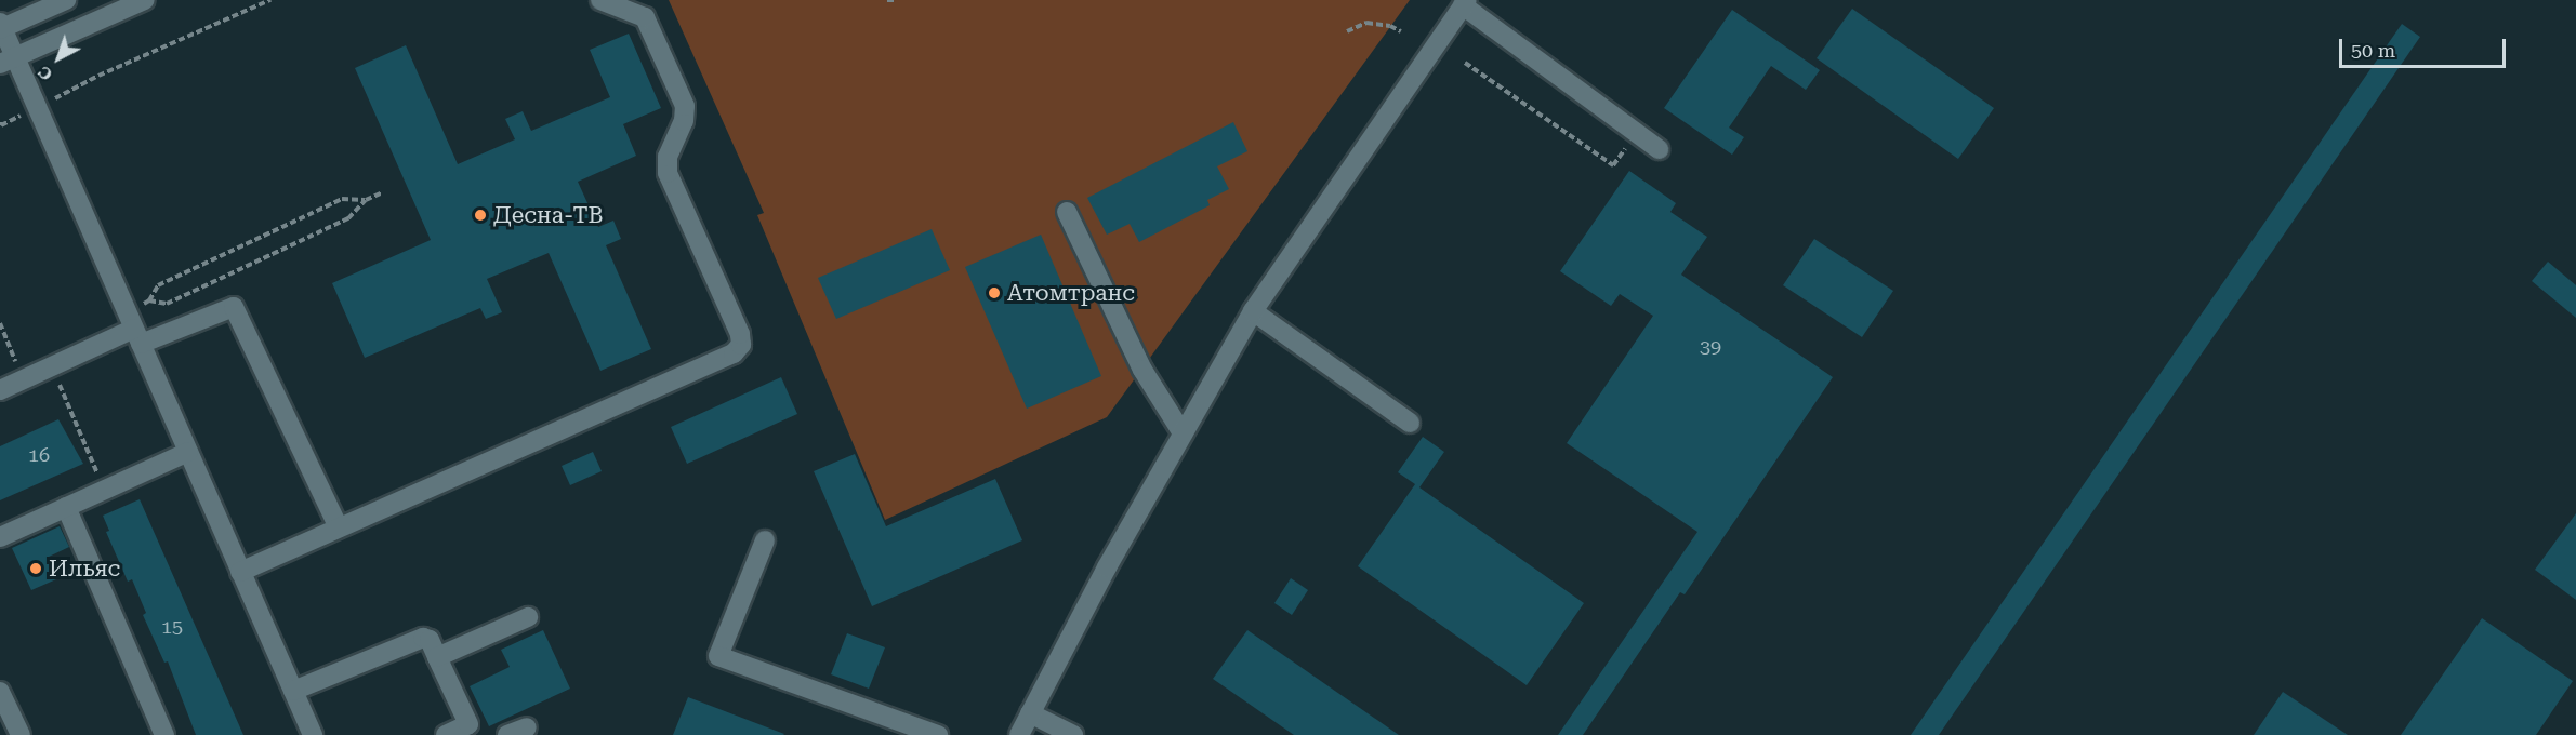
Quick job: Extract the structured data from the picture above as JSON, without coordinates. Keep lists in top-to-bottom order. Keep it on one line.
{"places":["Десна-ТВ","Атомтранс","Ильяс"],"house_numbers":["39","16","15"],"scale_bar":"50 m","north":"bottom left"}
